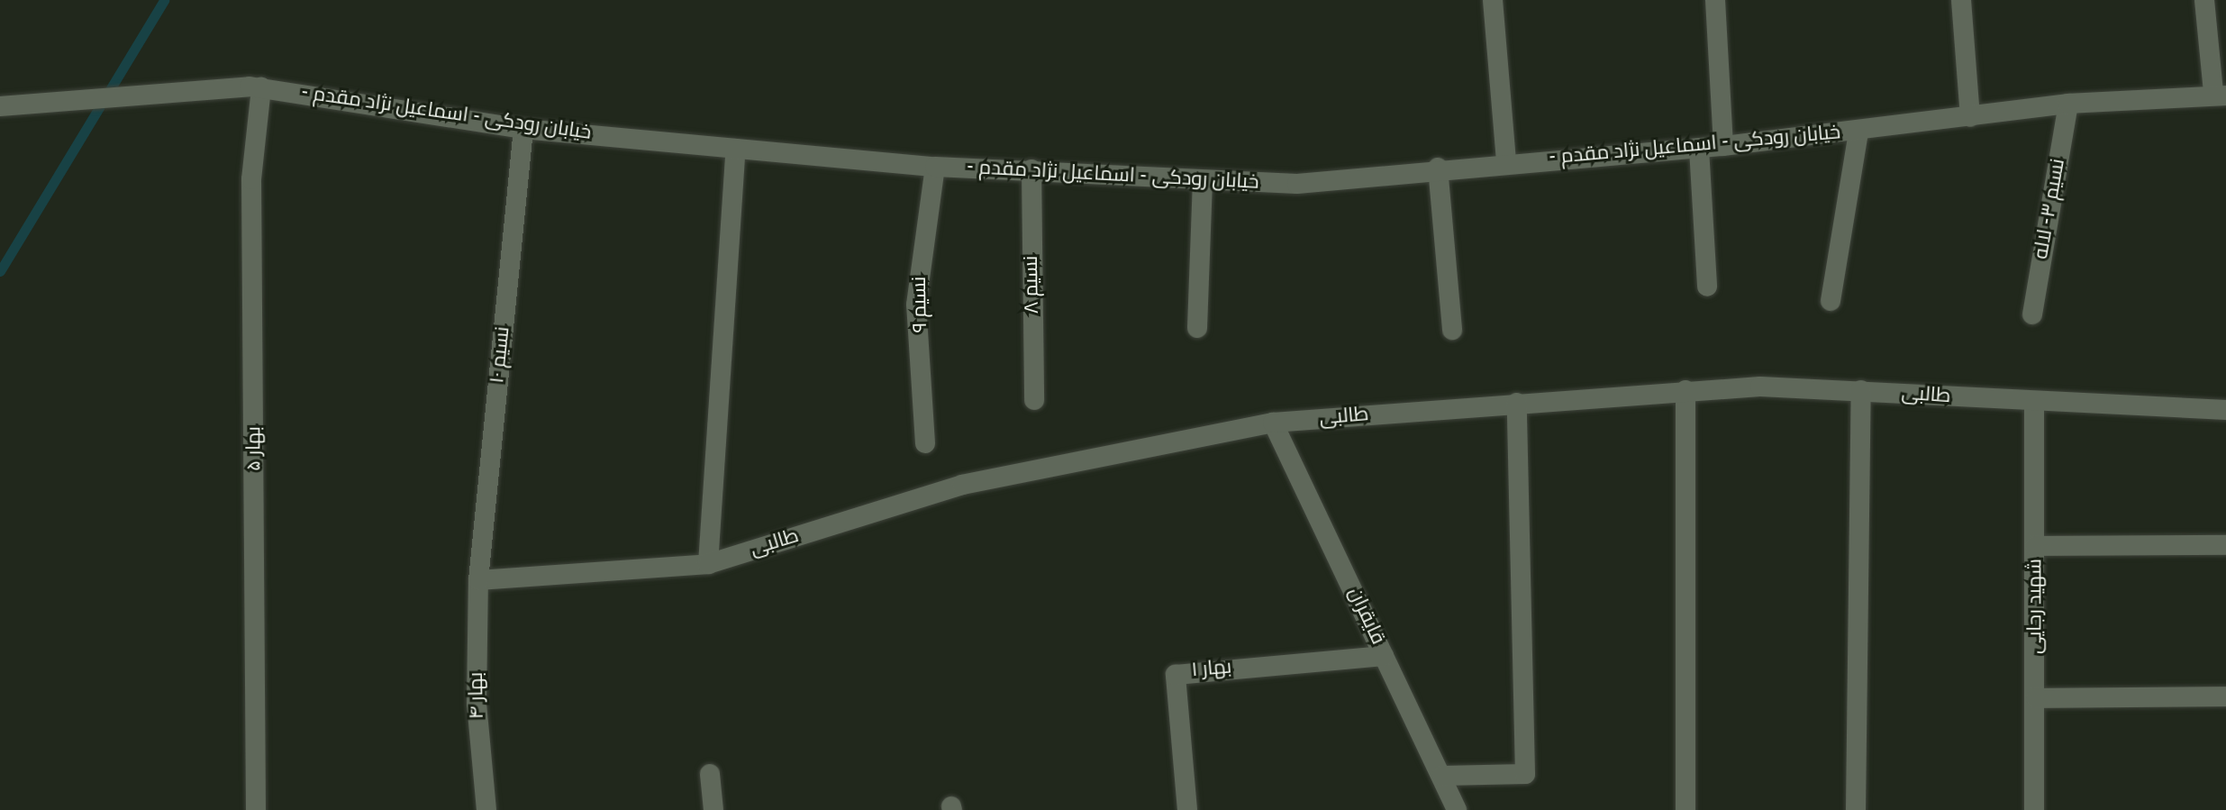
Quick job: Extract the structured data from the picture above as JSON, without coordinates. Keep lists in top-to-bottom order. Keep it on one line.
{"streets":{"street":["- خیابان رودکی - اسماعیل نژاد مقدم","نسیم ۳- لاله","نسیم ۸","نسیم ۹","نسیم ۱۰","طالبی","بهار ۵","شهید رجایی","قایقران","بهار ۱","بهار ۴"]},"crossings":[["- خیابان رودکی - اسماعیل نژاد مقدم","نسیم ۳- لاله"],["- خیابان رودکی - اسماعیل نژاد مقدم","نسیم ۸"],["- خیابان رودکی - اسماعیل نژاد مقدم","نسیم ۹"],["- خیابان رودکی - اسماعیل نژاد مقدم","نسیم ۱۰"],["- خیابان رودکی - اسماعیل نژاد مقدم","بهار ۵"],["نسیم ۱۰","طالبی"],["نسیم ۱۰","بهار ۴"],["طالبی","شهید رجایی"],["طالبی","قایقران"],["طالبی","بهار ۴"],["قایقران","بهار ۱"]]}
